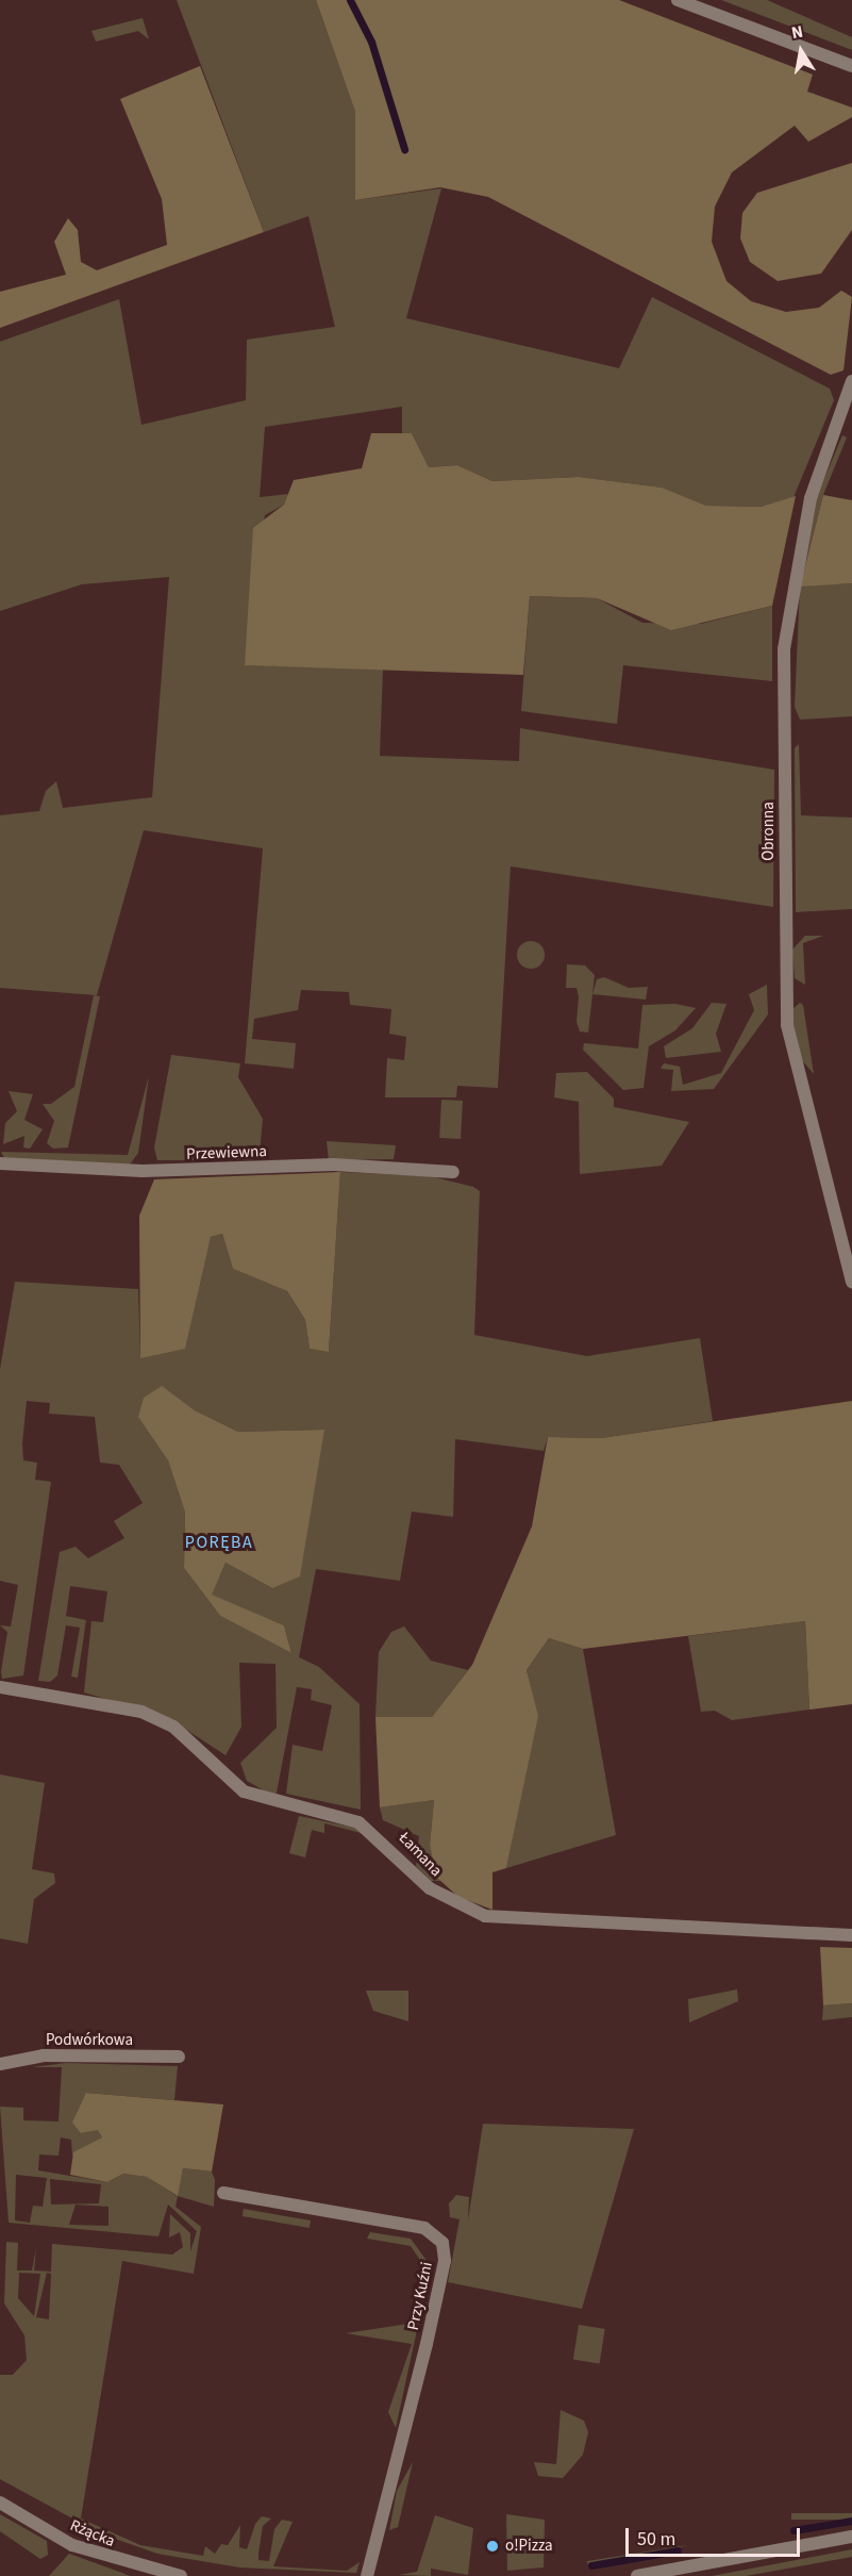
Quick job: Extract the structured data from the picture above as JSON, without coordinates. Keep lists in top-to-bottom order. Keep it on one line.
{"streets":{"street":["Obronna","Przewiewna","Łamana","Podwórkowa","Przy Kuźni","Rżącka"]},"districts":["PORĘBA"],"places":["o!Pizza"],"scale_bar":"50 m","north":"top"}
